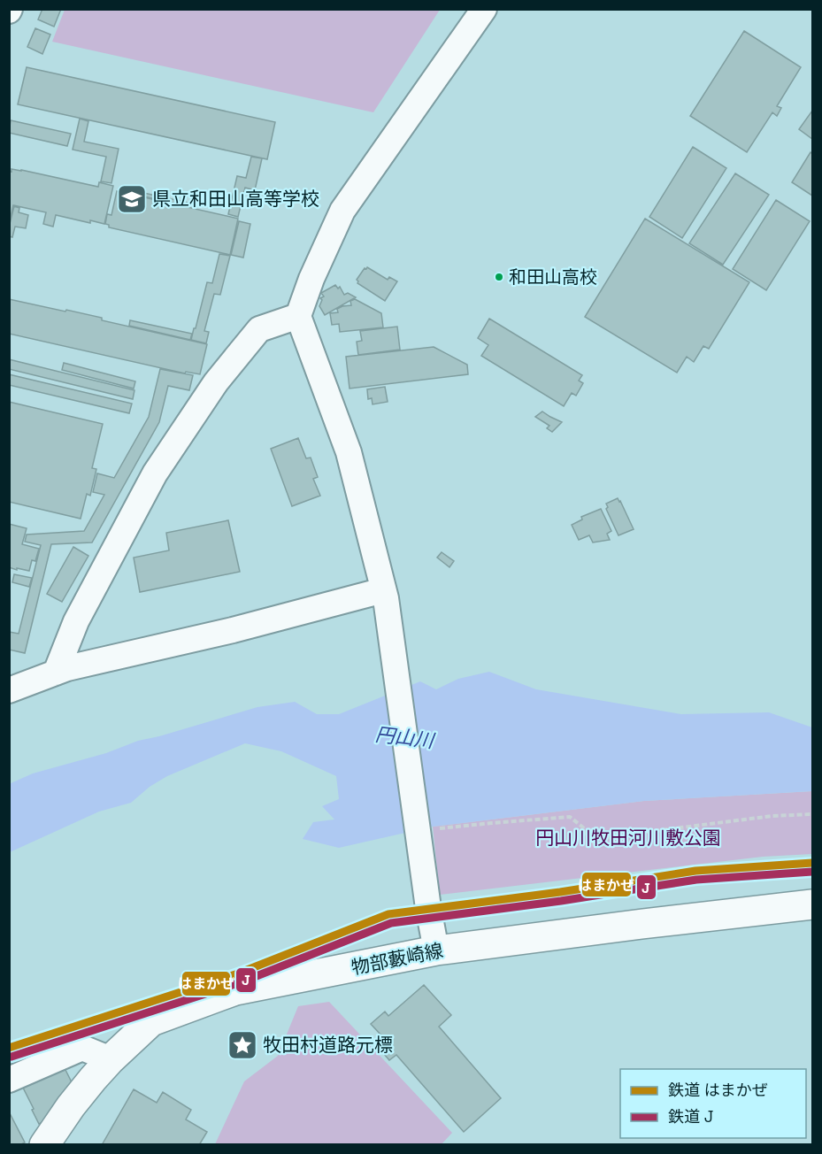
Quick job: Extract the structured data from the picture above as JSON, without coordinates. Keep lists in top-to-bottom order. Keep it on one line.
{"streets":{"main road":["物部藪崎線"]},"water":["円山川"],"parks":["円山川牧田河川敷公園"],"places":{"school or university":["県立和田山高等学校"],"other":["和田山高校"],"place":["牧田村道路元標"]},"lines":["rail line はまかぜ","rail line J"],"legend":["鉄道 はまかぜ","鉄道 J"]}
